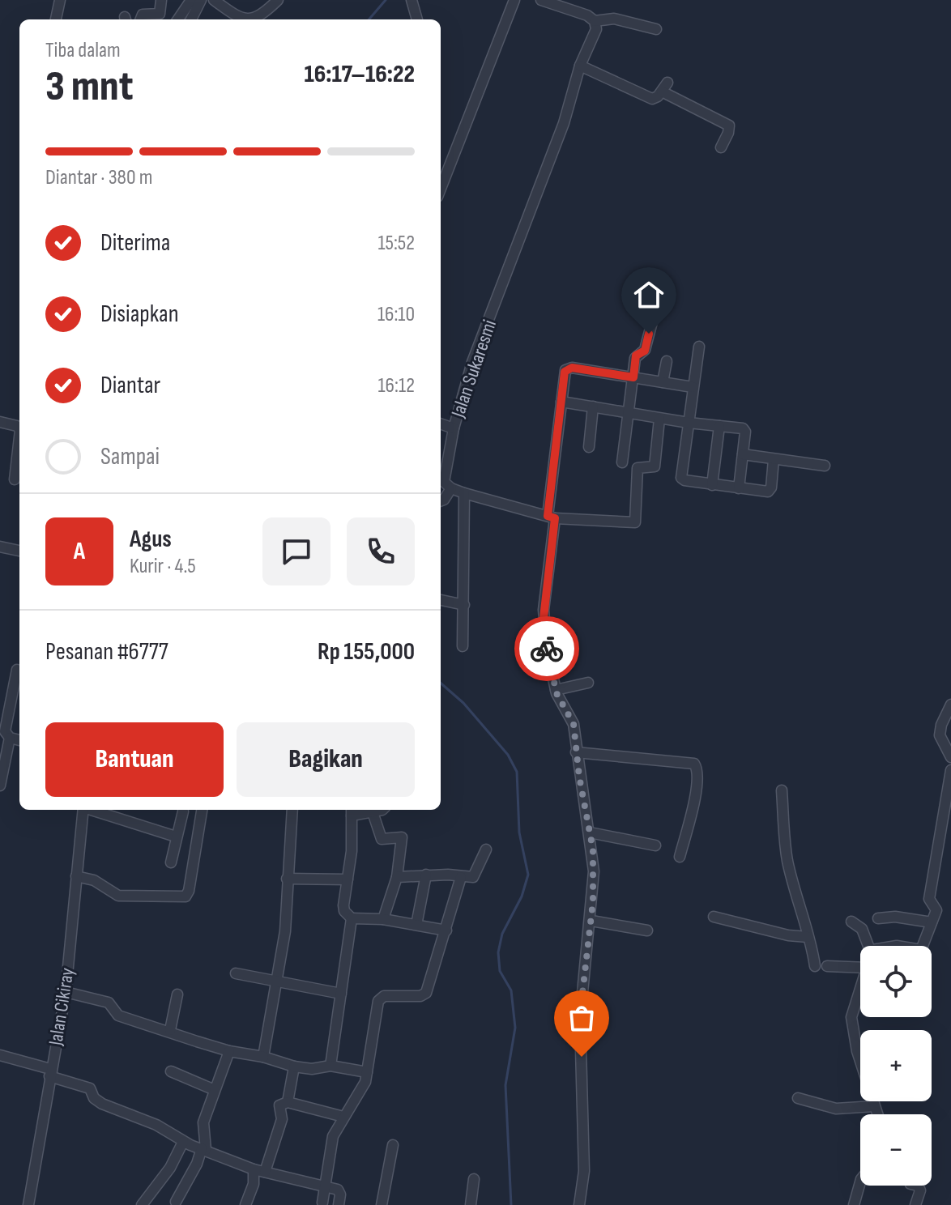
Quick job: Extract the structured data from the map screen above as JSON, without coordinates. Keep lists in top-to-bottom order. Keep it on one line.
{"streets":{"street":["Jalan Sukaresmi","Jalan Cikiray"]},"page":{"heading":["3 mnt","Tiba dalam","16:17–16:22"],"panel":["Agus","Kurir · 4.5","Pesanan #6777","Rp 155,000"],"bar":"Diantar · 380 m","list":[["Diterima","15:52"],["Disiapkan","16:10"],["Diantar","16:12"],"Sampai"],"round":"A","buttons":["Bantuan","Bagikan"],"map_buttons":["+","−"]}}
